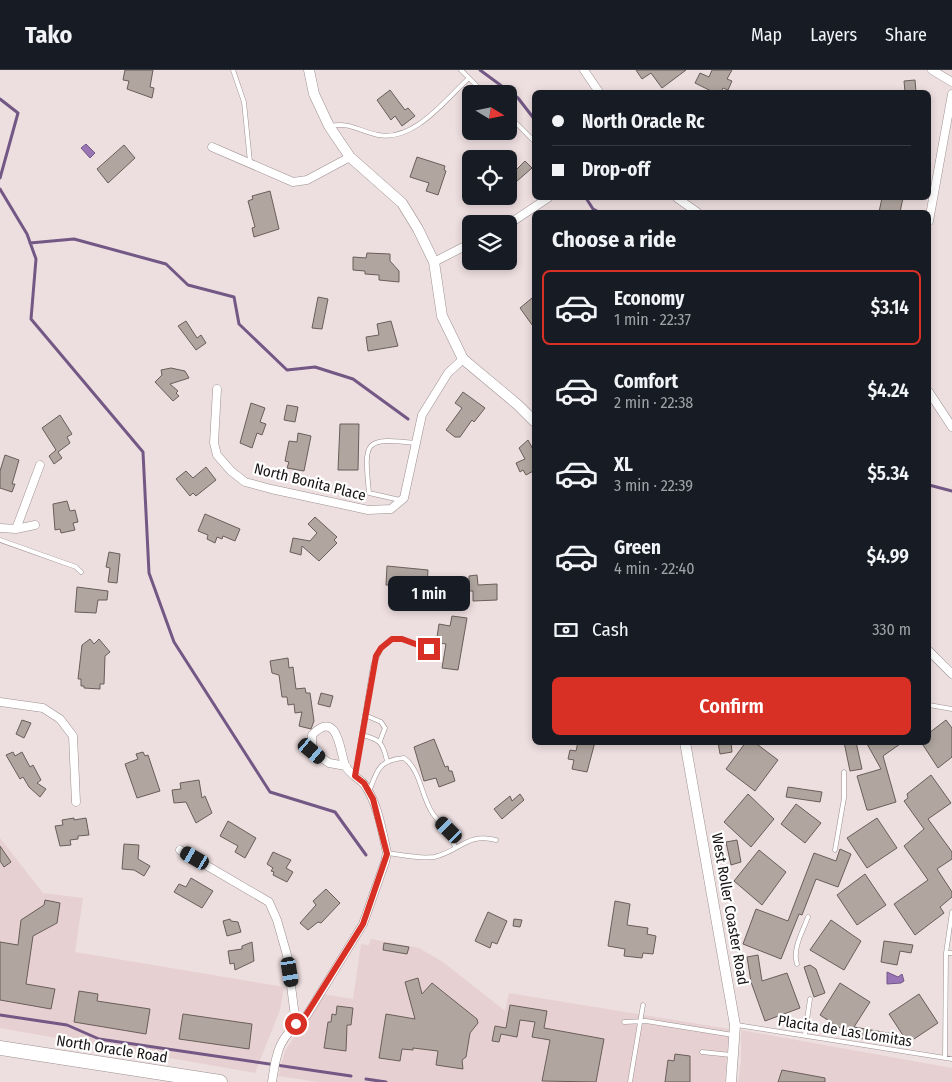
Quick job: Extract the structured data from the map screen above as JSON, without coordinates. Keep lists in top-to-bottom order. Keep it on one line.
{"streets":{"highway":["North Oracle Road"],"street":["North Bonita Place","West Roller Coaster Road"],"lane":["Placita de Las Lomitas"]},"crossings":[["West Roller Coaster Road","Placita de Las Lomitas"]],"north":"right","page":{"header":"Tako","nav":["Map","Layers","Share"],"banner":["North Oracle Rc","Drop-off"],"heading":"Choose a ride","list":[{"name":"Economy","note":"1 min · 22:37","value":"$3.14"},{"name":"Comfort","note":"2 min · 22:38","value":"$4.24"},{"name":"XL","note":"3 min · 22:39","value":"$5.34"},{"name":"Green","note":"4 min · 22:40","value":"$4.99"}],"bubble":"1 min","pay":["Cash","330 m"],"buttons":"Confirm"}}
